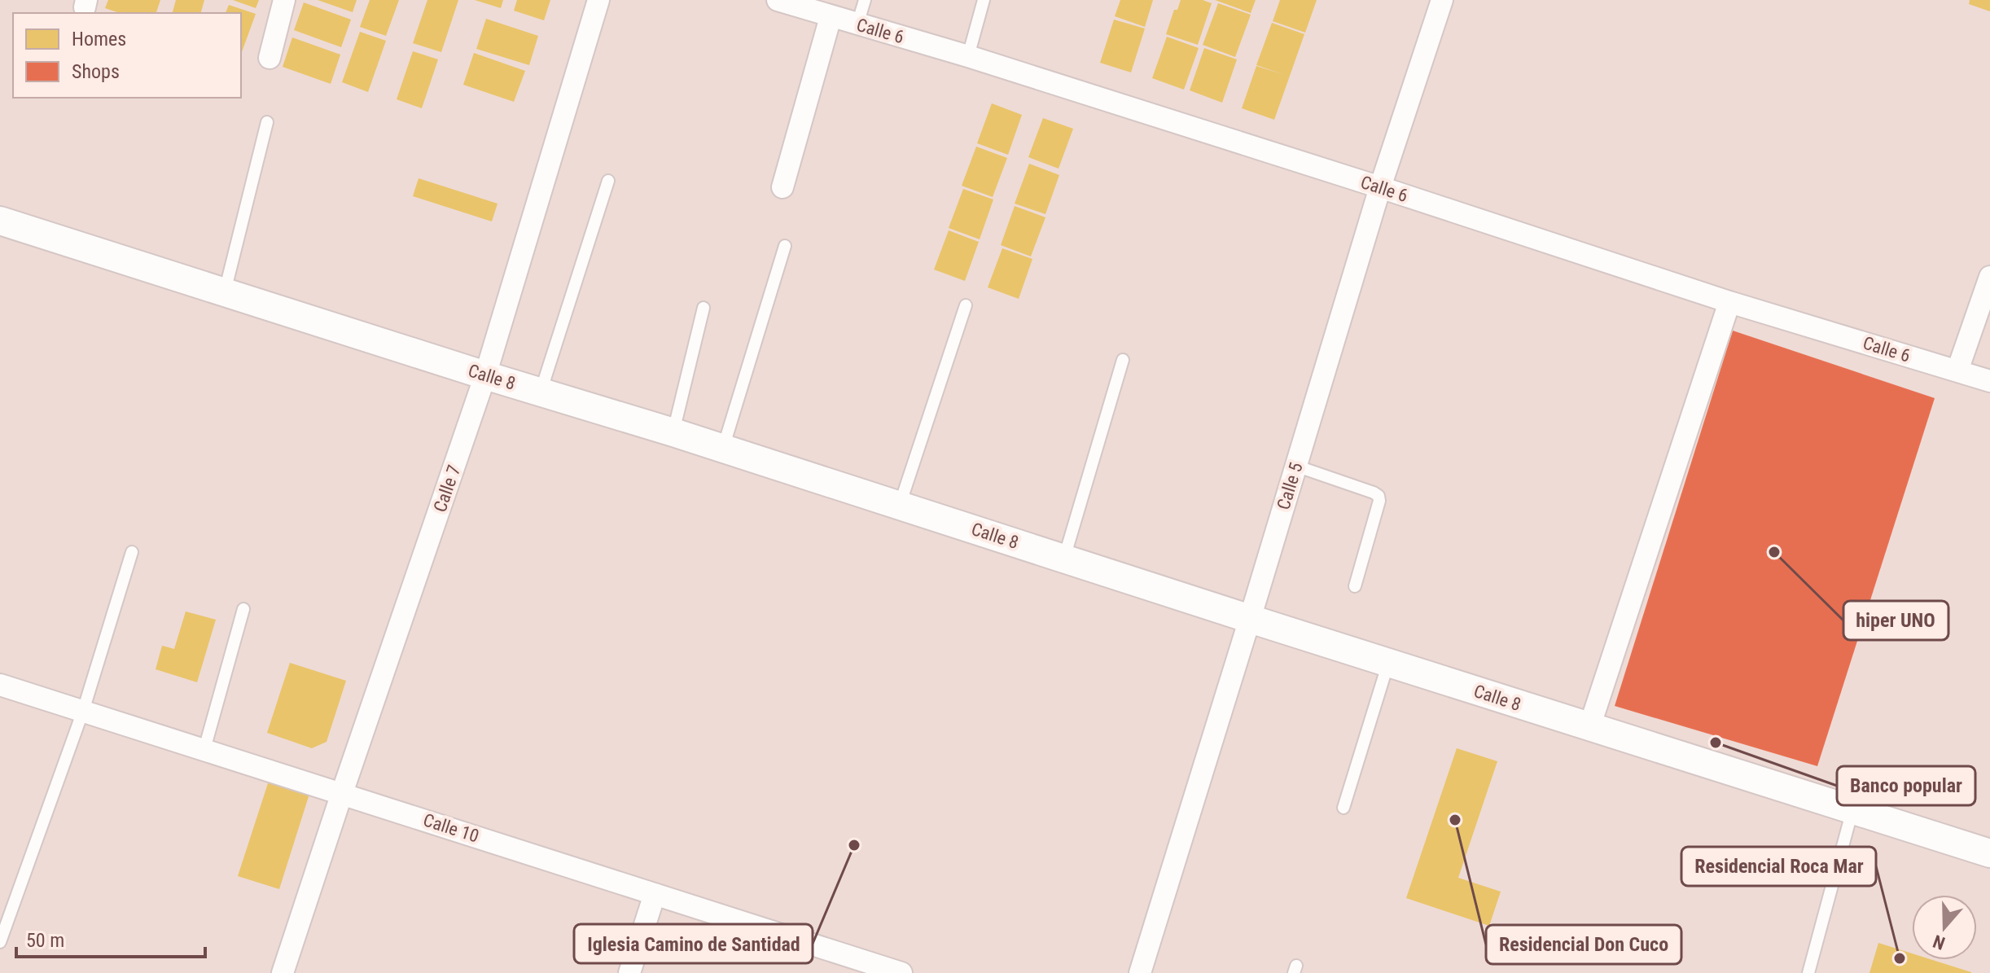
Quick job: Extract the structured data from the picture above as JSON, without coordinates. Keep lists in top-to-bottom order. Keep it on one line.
{"streets":{"street":["Calle 6","Calle 8","Calle 5","Calle 7","Calle 10"]},"crossings":[["Calle 6","Calle 5"],["Calle 8","Calle 5"],["Calle 8","Calle 7"],["Calle 7","Calle 10"]],"places":["hiper UNO","Banco popular","Residencial Don Cuco","Iglesia Camino de Santidad","Residencial Roca Mar"],"legend":["Homes","Shops"],"scale_bar":"50 m","north":"bottom"}
